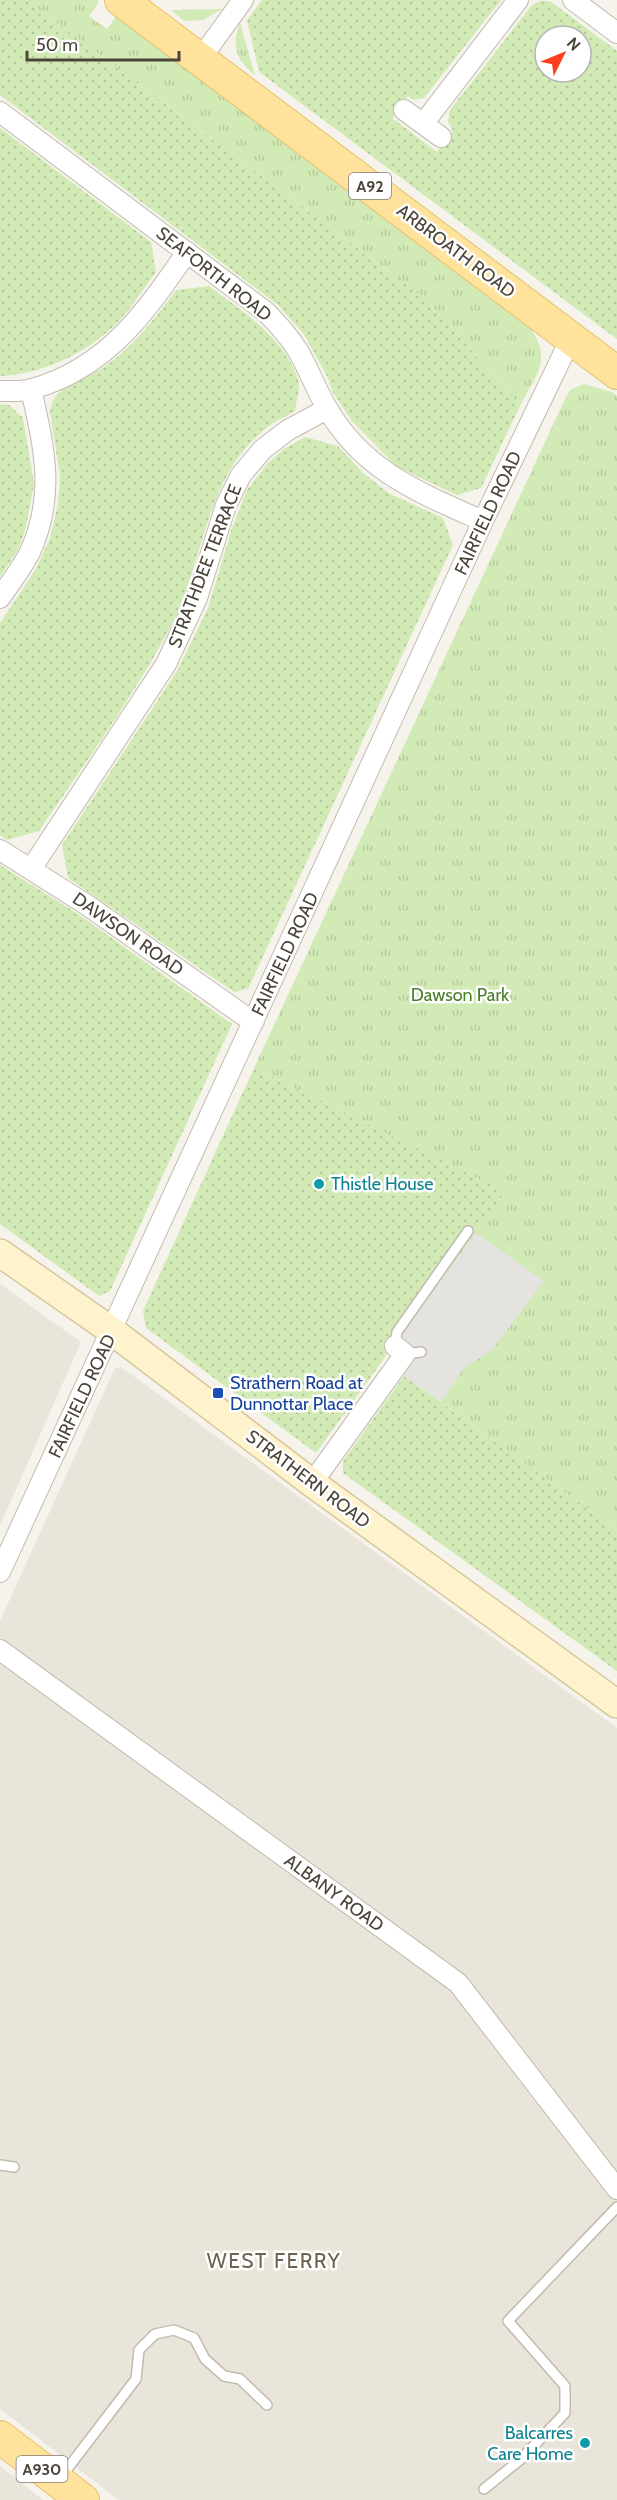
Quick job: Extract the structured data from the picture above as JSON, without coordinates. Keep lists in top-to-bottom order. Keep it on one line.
{"streets":{"main road":["A92","ARBROATH ROAD","A930"],"street":["SEAFORTH ROAD","FAIRFIELD ROAD","STRATHDEE TERRACE","DAWSON ROAD","STRATHERN ROAD","ALBANY ROAD"]},"crossings":[["ARBROATH ROAD","FAIRFIELD ROAD"],["SEAFORTH ROAD","FAIRFIELD ROAD"],["SEAFORTH ROAD","STRATHDEE TERRACE"],["FAIRFIELD ROAD","DAWSON ROAD"],["FAIRFIELD ROAD","STRATHERN ROAD"],["STRATHDEE TERRACE","DAWSON ROAD"]],"districts":["WEST FERRY"],"parks":["Dawson Park"],"places":{"other":["Thistle House","Balcarres Care Home"],"transit":["Strathern Road at Dunnottar Place"]},"scale_bar":"50 m","north":"top right"}
